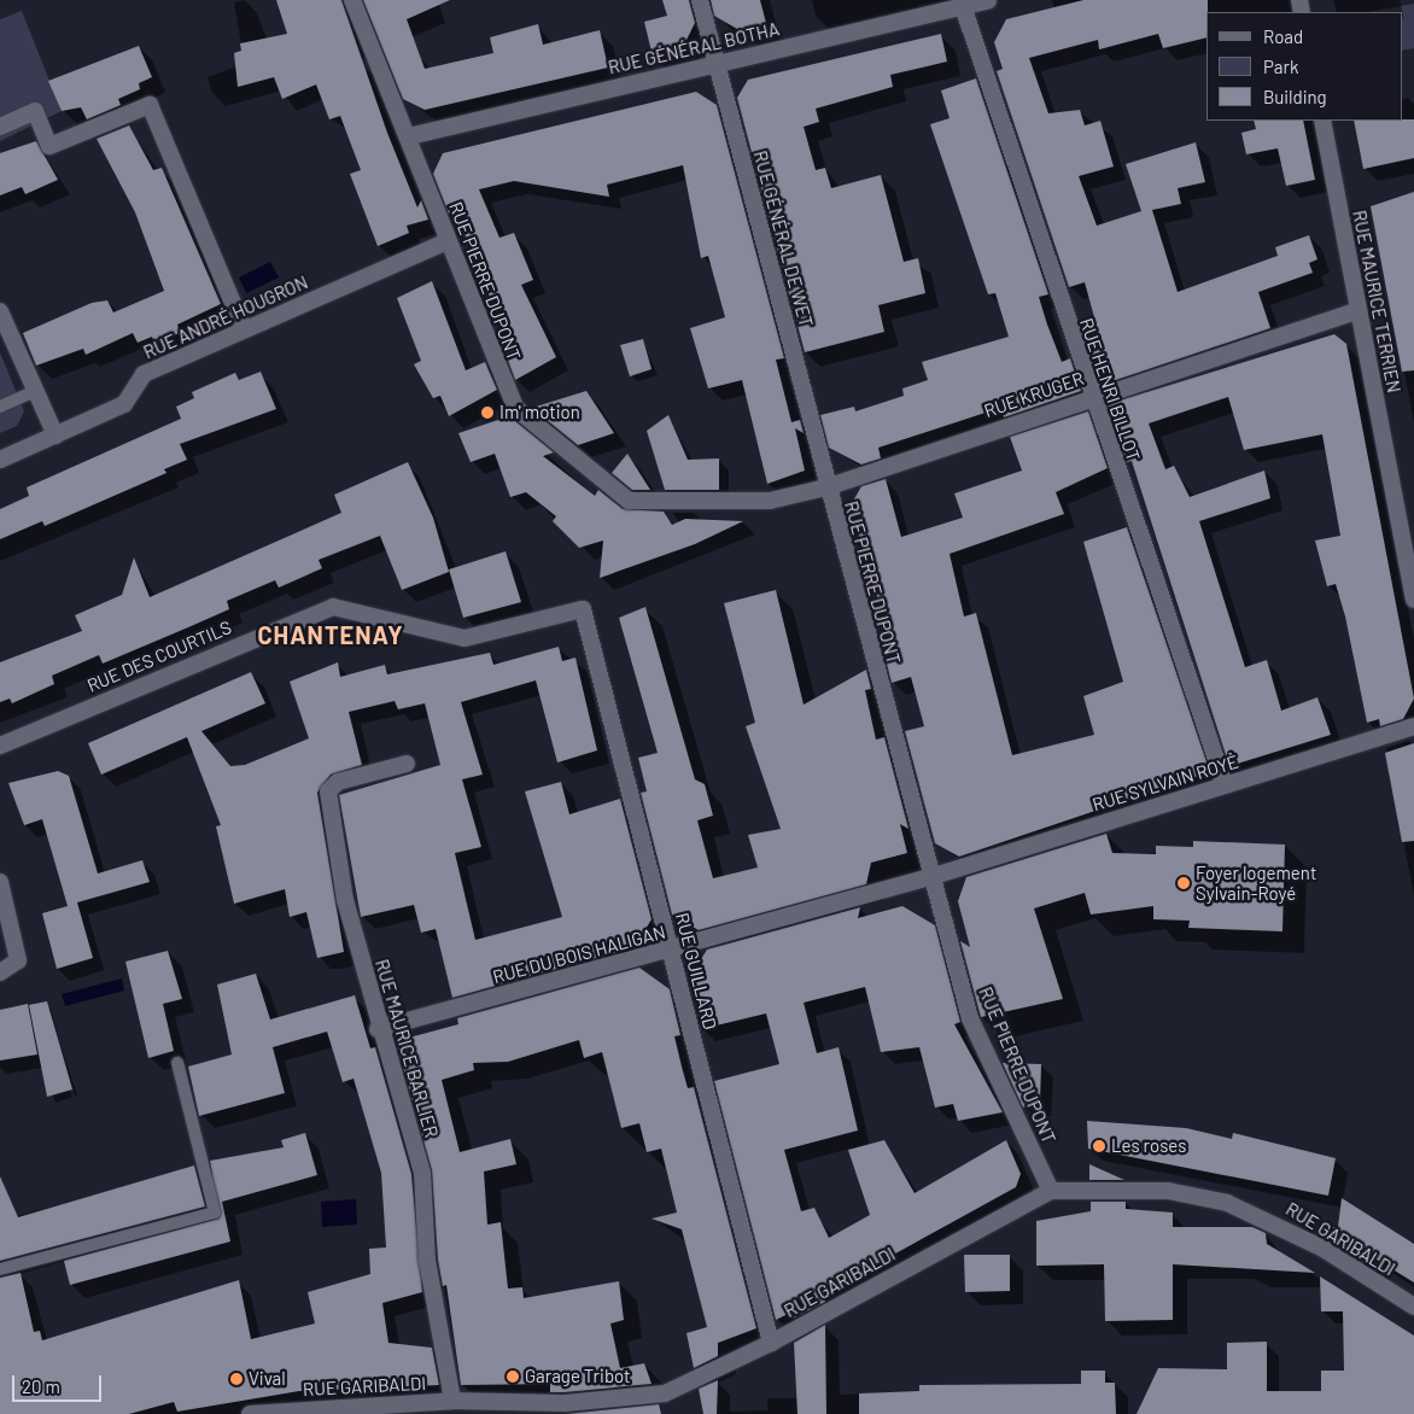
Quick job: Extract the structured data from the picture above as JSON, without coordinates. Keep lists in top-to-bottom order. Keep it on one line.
{"streets":{"street":["RUE GÉNÉRAL BOTHA","RUE GÉNÉRAL DE WET","RUE PIERRE DUPONT","RUE MAURICE TERRIEN","RUE ANDRÉ HOUGRON","RUE HENRI BILLOT","RUE KRUGER","RUE DES COURTILS","RUE SYLVAIN ROYÉ","RUE DU BOIS HALIGAN","RUE GUILLARD","RUE MAURICE BARLIER","RUE GARIBALDI"]},"crossings":[["RUE GÉNÉRAL BOTHA","RUE GÉNÉRAL DE WET"],["RUE GÉNÉRAL BOTHA","RUE PIERRE DUPONT"],["RUE GÉNÉRAL BOTHA","RUE HENRI BILLOT"],["RUE GÉNÉRAL DE WET","RUE PIERRE DUPONT"],["RUE GÉNÉRAL DE WET","RUE KRUGER"],["RUE PIERRE DUPONT","RUE ANDRÉ HOUGRON"],["RUE PIERRE DUPONT","RUE KRUGER"],["RUE PIERRE DUPONT","RUE SYLVAIN ROYÉ"],["RUE PIERRE DUPONT","RUE DU BOIS HALIGAN"],["RUE PIERRE DUPONT","RUE GARIBALDI"],["RUE MAURICE TERRIEN","RUE KRUGER"],["RUE HENRI BILLOT","RUE KRUGER"],["RUE HENRI BILLOT","RUE SYLVAIN ROYÉ"],["RUE DES COURTILS","RUE GUILLARD"],["RUE SYLVAIN ROYÉ","RUE DU BOIS HALIGAN"],["RUE DU BOIS HALIGAN","RUE GUILLARD"],["RUE DU BOIS HALIGAN","RUE MAURICE BARLIER"],["RUE GUILLARD","RUE GARIBALDI"],["RUE MAURICE BARLIER","RUE GARIBALDI"]],"districts":["CHANTENAY"],"places":["Im' motion","Foyer logement Sylvain-Royé","Les roses","Garage Tribot","Vival"],"legend":["Road","Park","Building"],"scale_bar":"20 m"}
